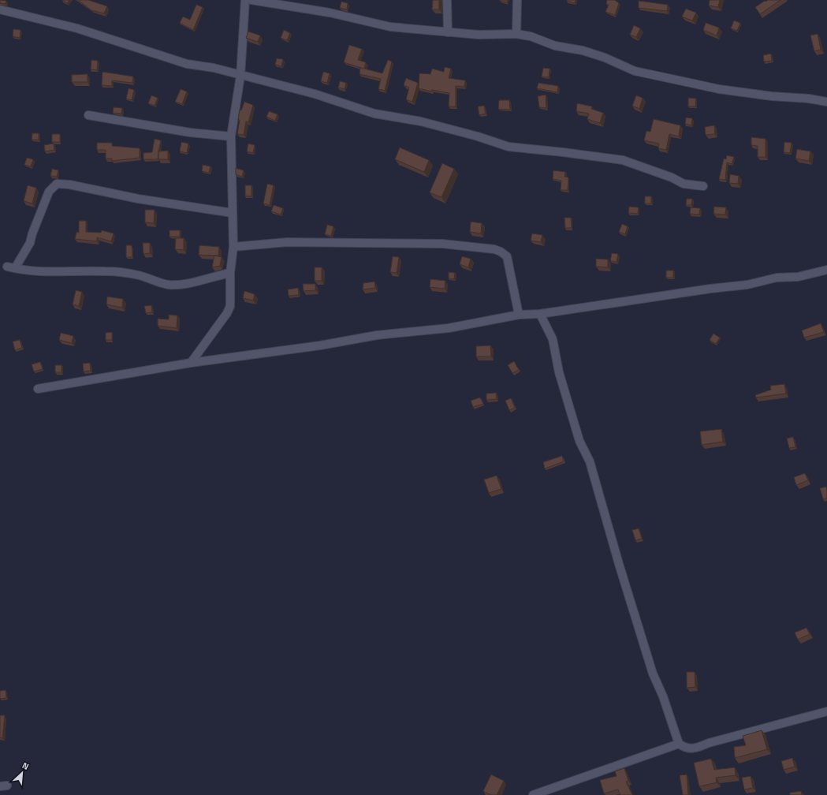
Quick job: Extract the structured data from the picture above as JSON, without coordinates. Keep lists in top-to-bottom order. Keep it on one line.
{"north":"top right"}
